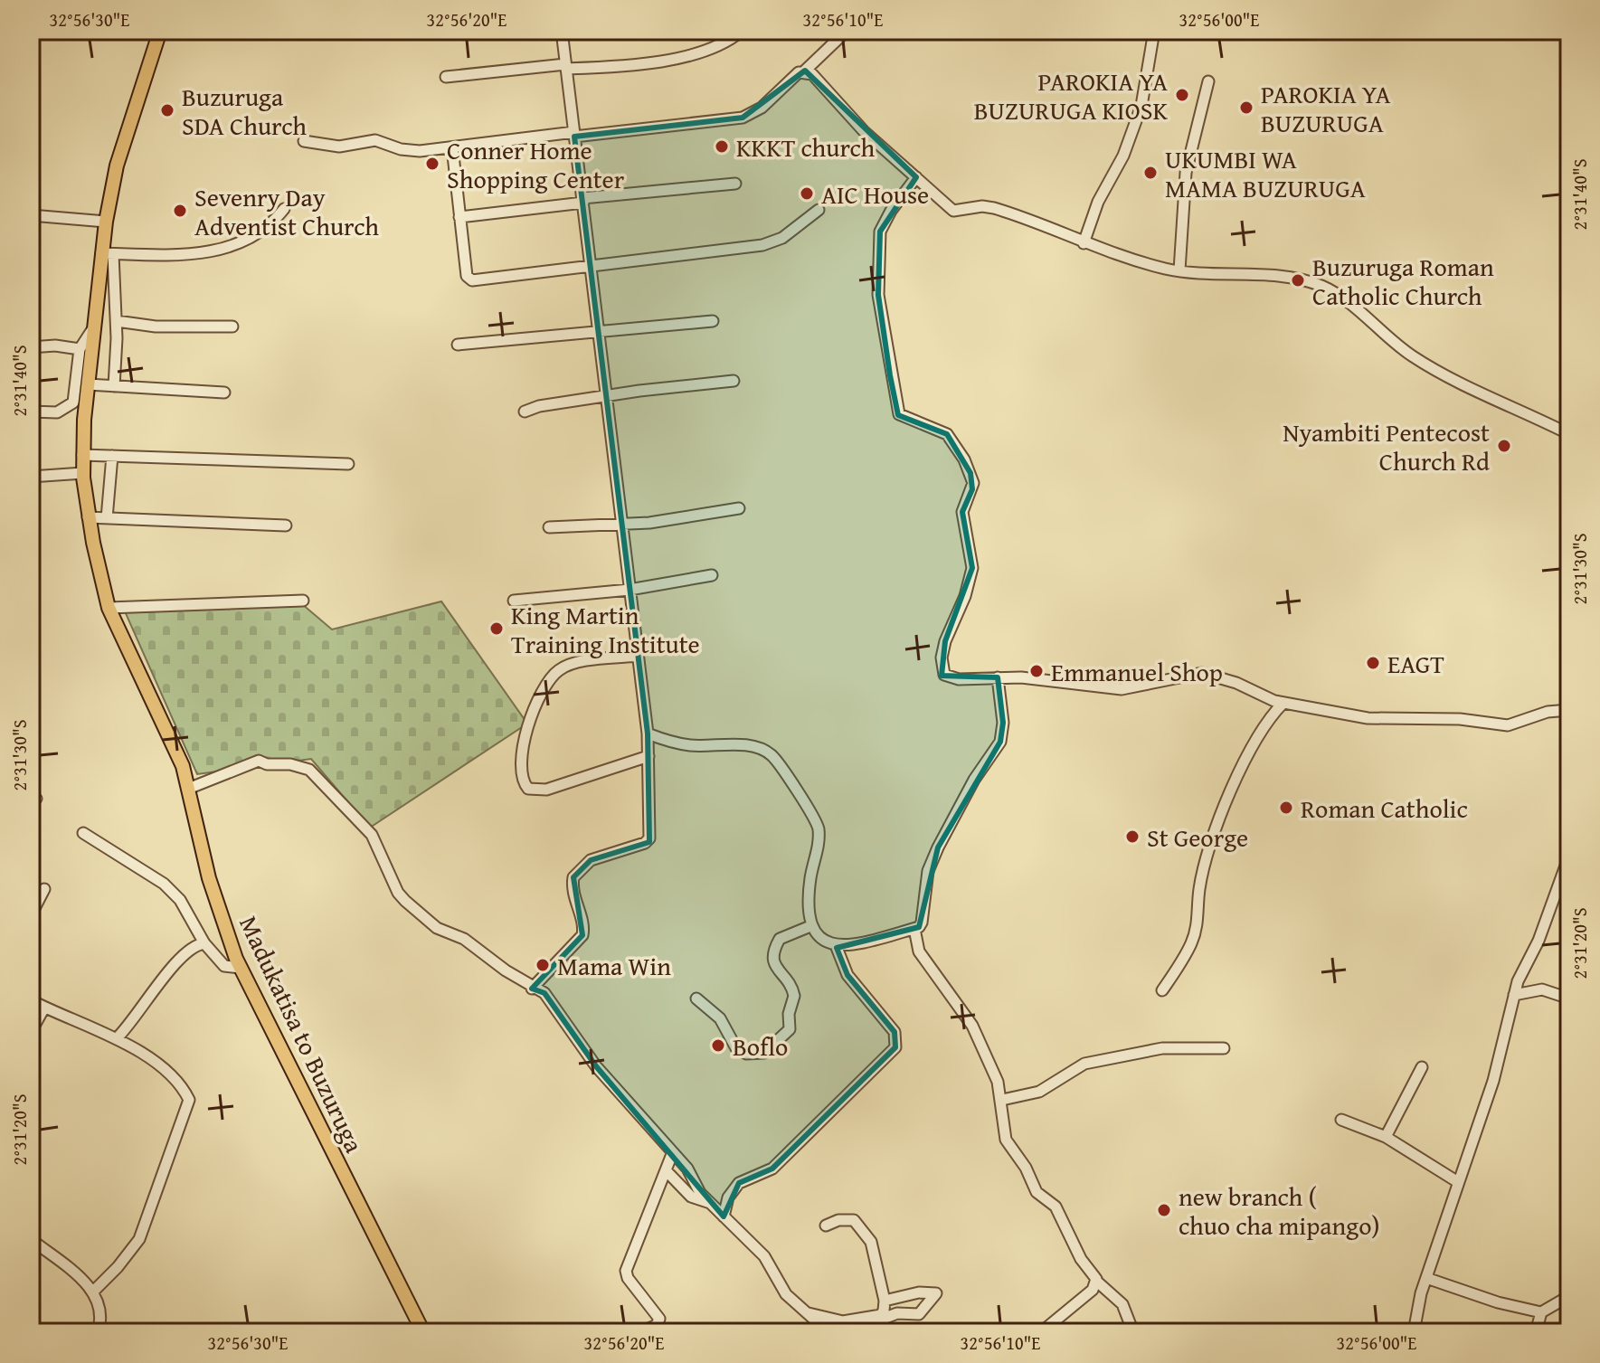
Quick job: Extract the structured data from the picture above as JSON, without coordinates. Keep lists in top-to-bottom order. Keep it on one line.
{"streets":{"main road":["Madukatisa to Buzuruga"]},"places":["PAROKIA YA BUZURUGA KIOSK","PAROKIA YA BUZURUGA","Buzuruga SDA Church","KKKT church","Conner Home Shopping Center","UKUMBI WA MAMA BUZURUGA","AIC House","Sevenry Day Adventist Church","Buzuruga Roman Catholic Church","Nyambiti Pentecost Church Rd","King Martin Training Institute","EAGT","Emmanuel Shop","Roman Catholic","St George","Mama Win","Boflo","new branch ( chuo cha mipango)"],"coordinates":["32°56'30\"E","32°56'20\"E","32°56'10\"E","32°56'00\"E","2°31'40\"S","2°31'30\"S","2°31'20\"S"]}
